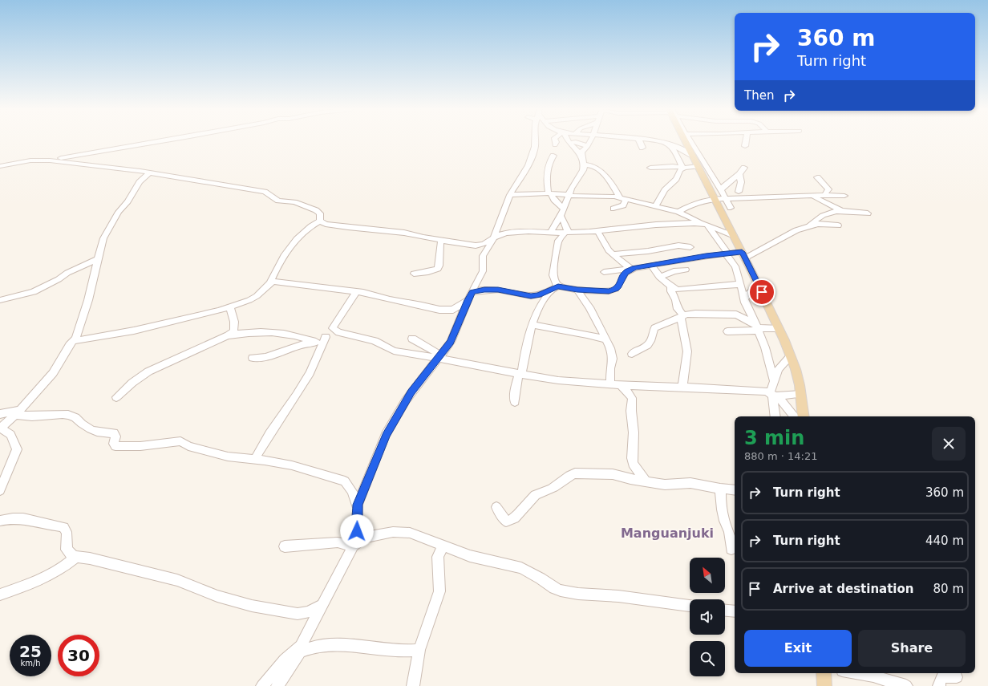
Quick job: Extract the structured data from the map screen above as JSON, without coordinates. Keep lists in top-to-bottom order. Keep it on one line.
{"districts":["Manguanjuki"],"north":"top left","page":{"turn":["360 m","Turn right"],"then":"Then","heading":["3 min","880 m · 14:21"],"list":[{"name":"Turn right","value":"360 m"},{"name":"Turn right","value":"440 m"},{"name":"Arrive at destination","value":"80 m"}],"buttons":["Exit","Share"],"speed":"25 km/h","limit":"30"}}
